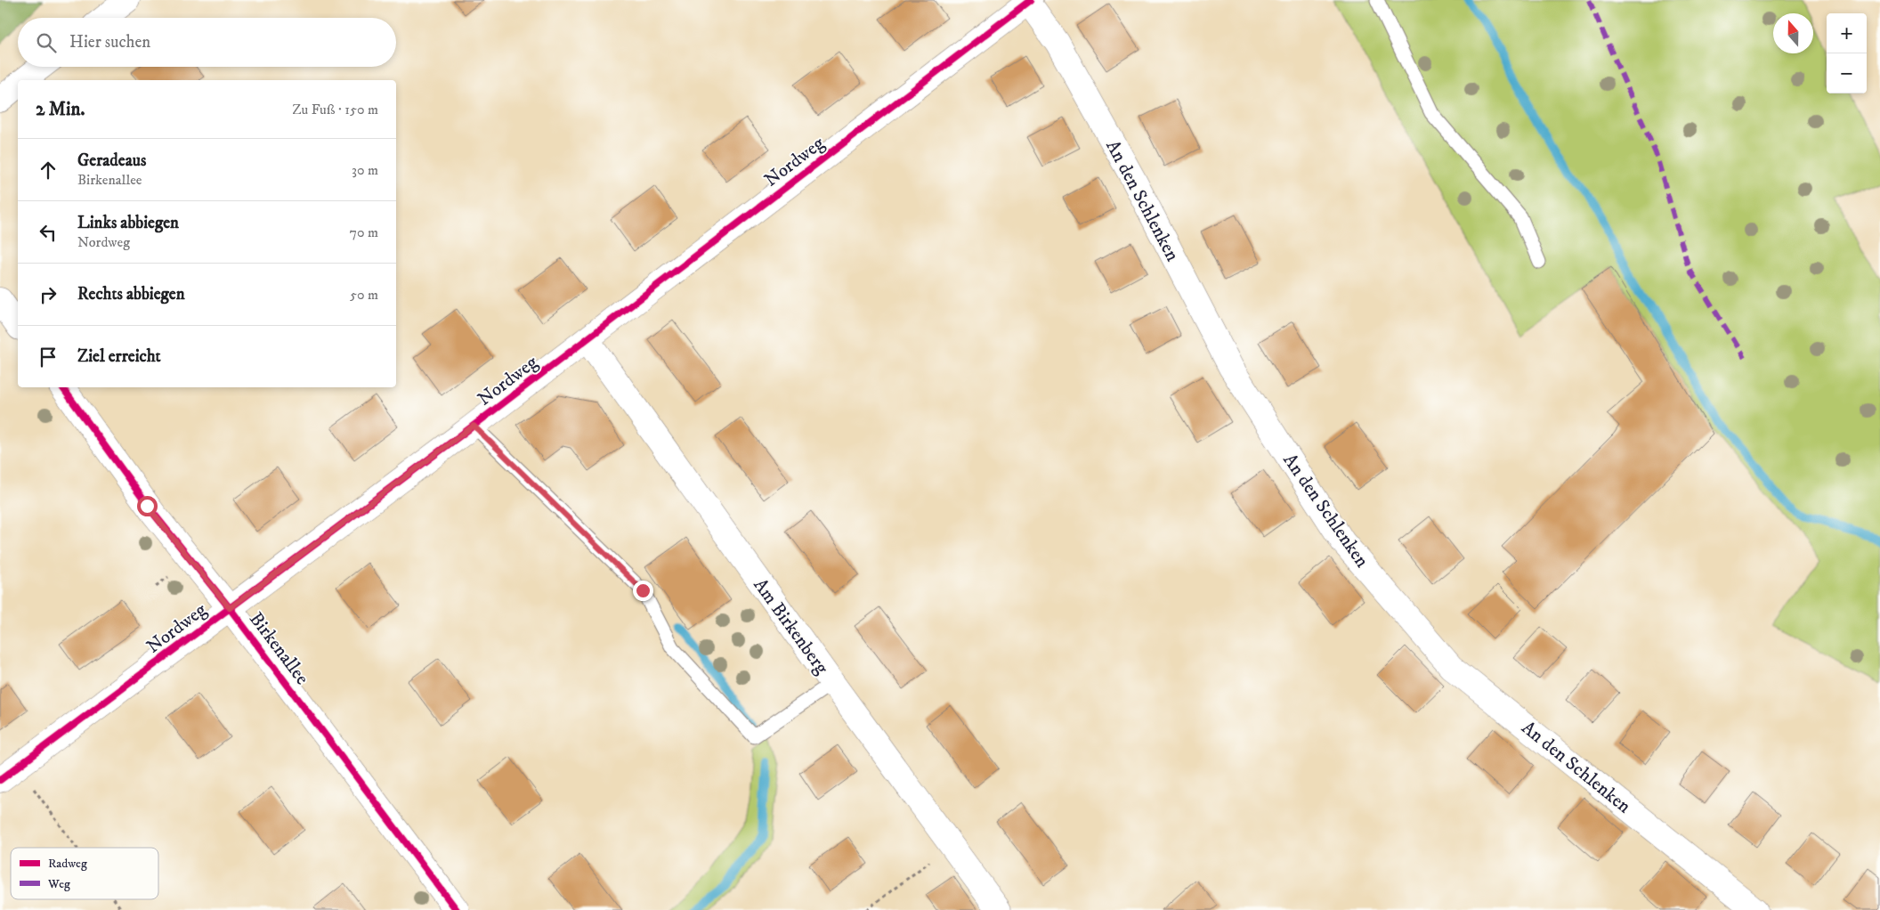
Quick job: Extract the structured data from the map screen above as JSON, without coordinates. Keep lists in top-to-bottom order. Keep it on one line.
{"streets":{"street":["Nordweg","An den Schlenken","Am Birkenberg","Birkenallee"]},"crossings":[["Nordweg","An den Schlenken"],["Nordweg","Am Birkenberg"],["Nordweg","Birkenallee"]],"legend":["Radweg","Weg"],"north":"top","page":{"map_buttons":["+","−"],"search":"Hier suchen","heading":["2 Min.","Zu Fuß · 150 m"],"list":[["Geradeaus","Birkenallee","30 m"],["Links abbiegen","Nordweg","70 m"],["Rechts abbiegen","50 m"],"Ziel erreicht"]}}
